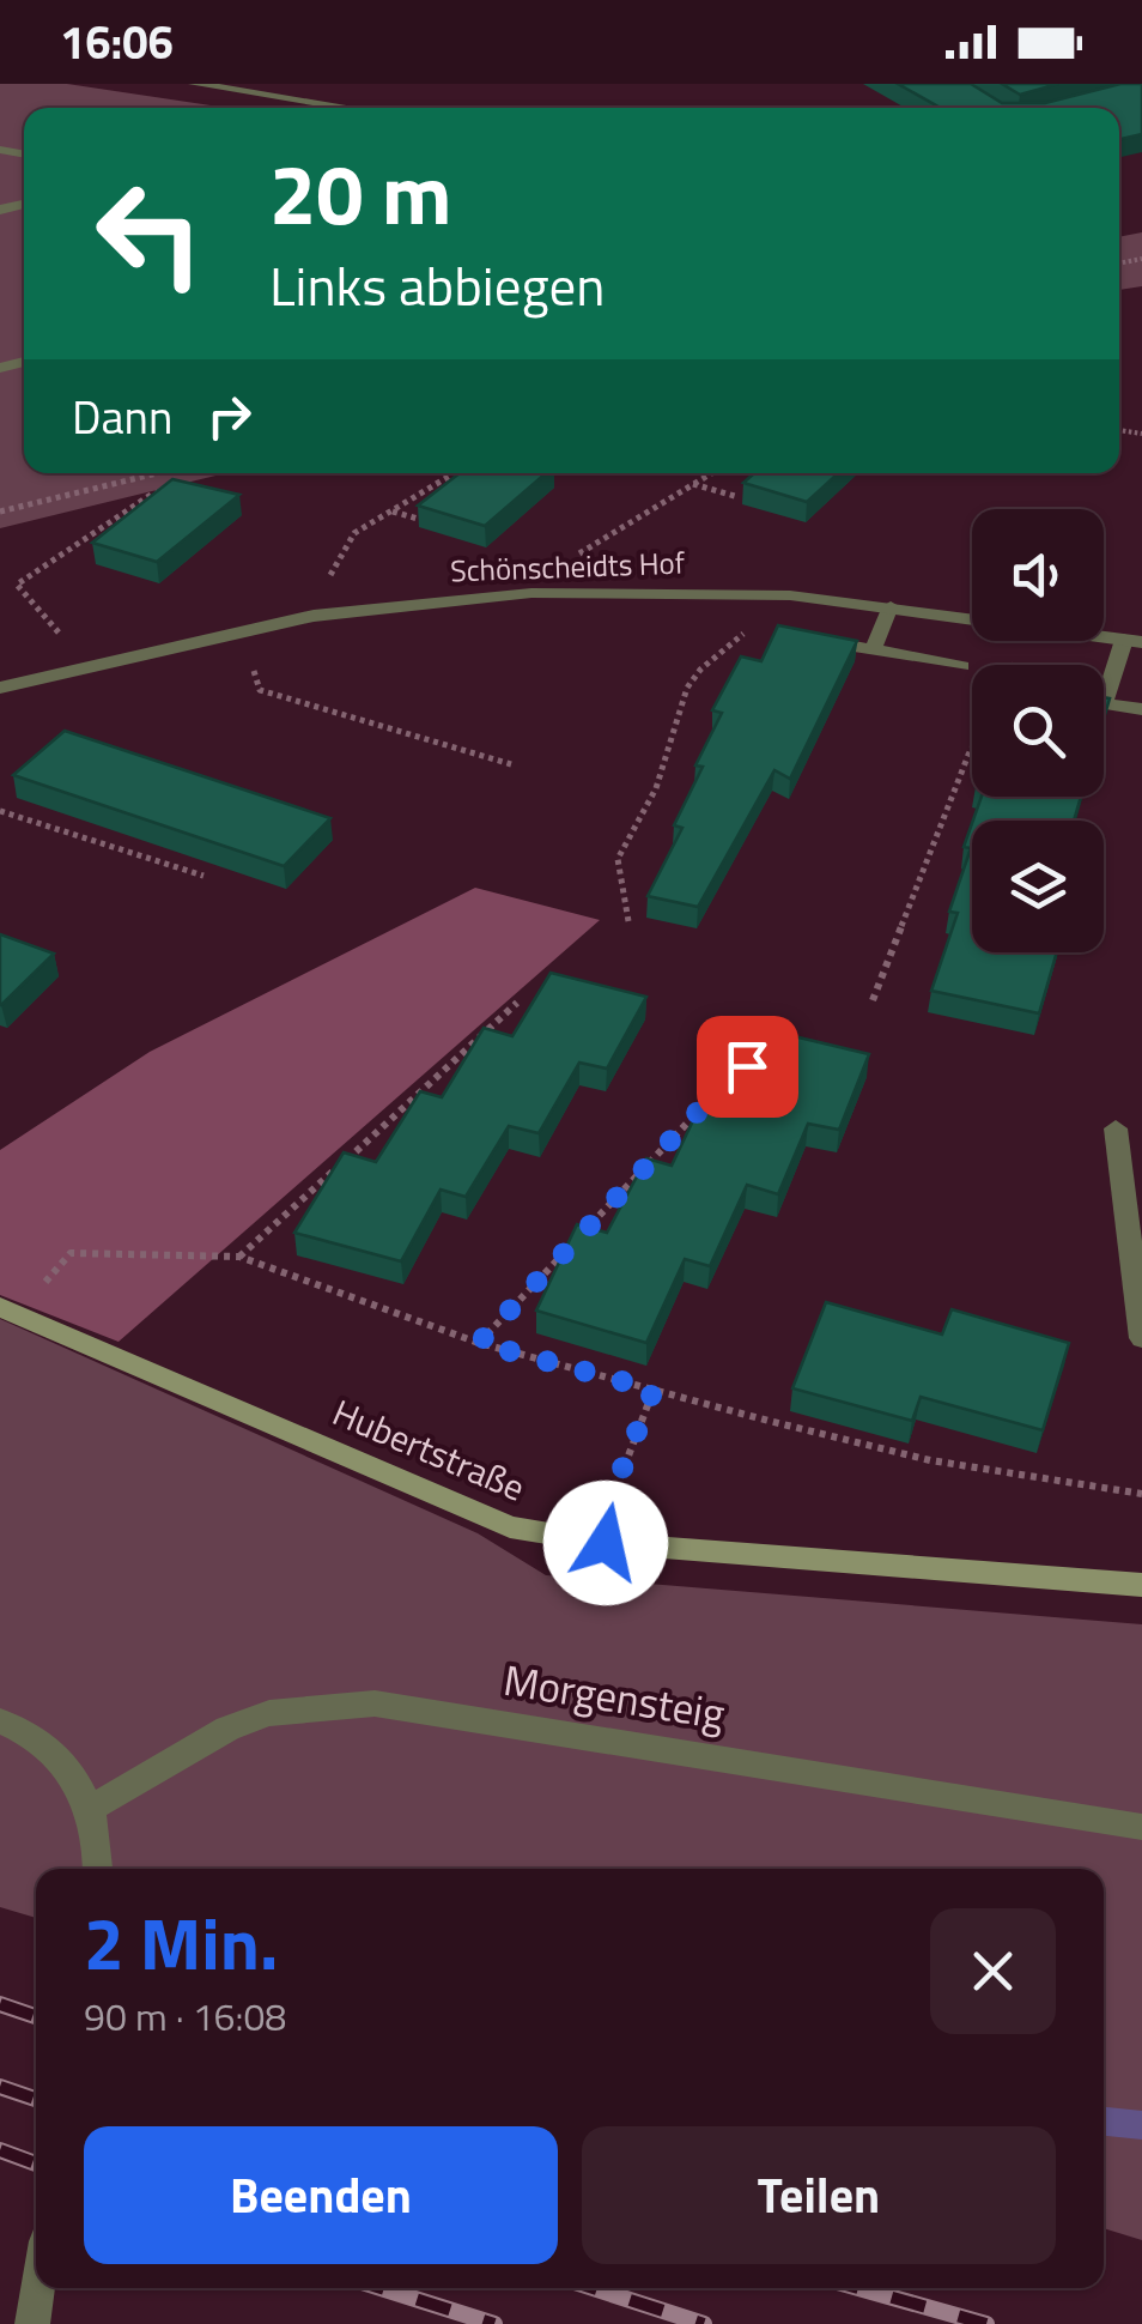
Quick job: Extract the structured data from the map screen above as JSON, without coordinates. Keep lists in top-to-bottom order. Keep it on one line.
{"streets":{"street":["Schönscheidts Hof","Hubertstraße","Morgensteig"]},"page":{"status":"16:06","turn":["20 m","Links abbiegen"],"then":"Dann","heading":["2 Min.","90 m · 16:08"],"buttons":["Beenden","Teilen"]}}
